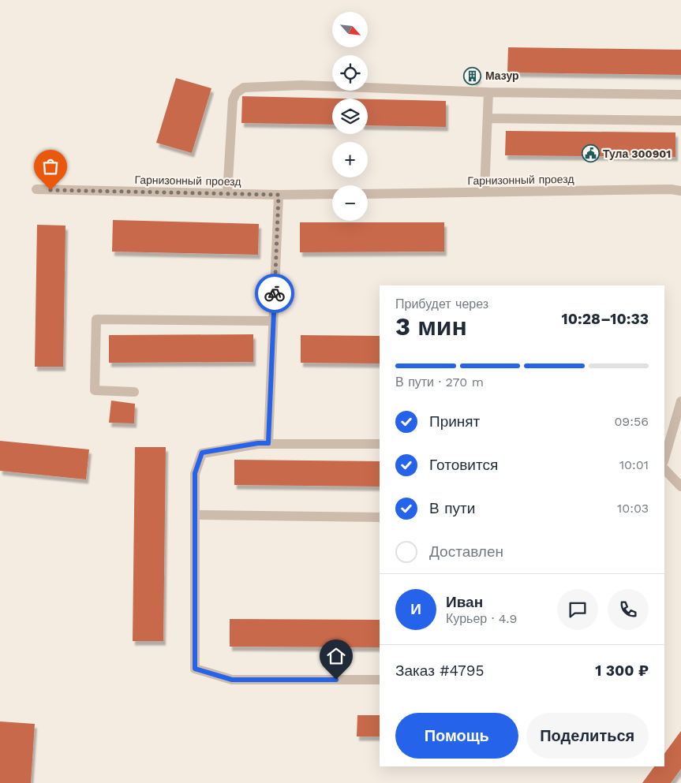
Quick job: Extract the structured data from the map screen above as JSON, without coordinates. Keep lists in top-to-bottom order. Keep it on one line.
{"streets":{"street":["Гарнизонный проезд"]},"places":{"building":["Мазур"],"public building":["Тула 300901"]},"north":"bottom right","page":{"map_buttons":["+","−"],"heading":["3 мин","Прибудет через","10:28–10:33"],"panel":["Иван","Курьер · 4.9","Заказ #4795","1 300 ₽"],"bar":"В пути · 270 m","list":[["Принят","09:56"],["Готовится","10:01"],["В пути","10:03"],"Доставлен"],"round":"И","buttons":["Помощь","Поделиться"]}}
